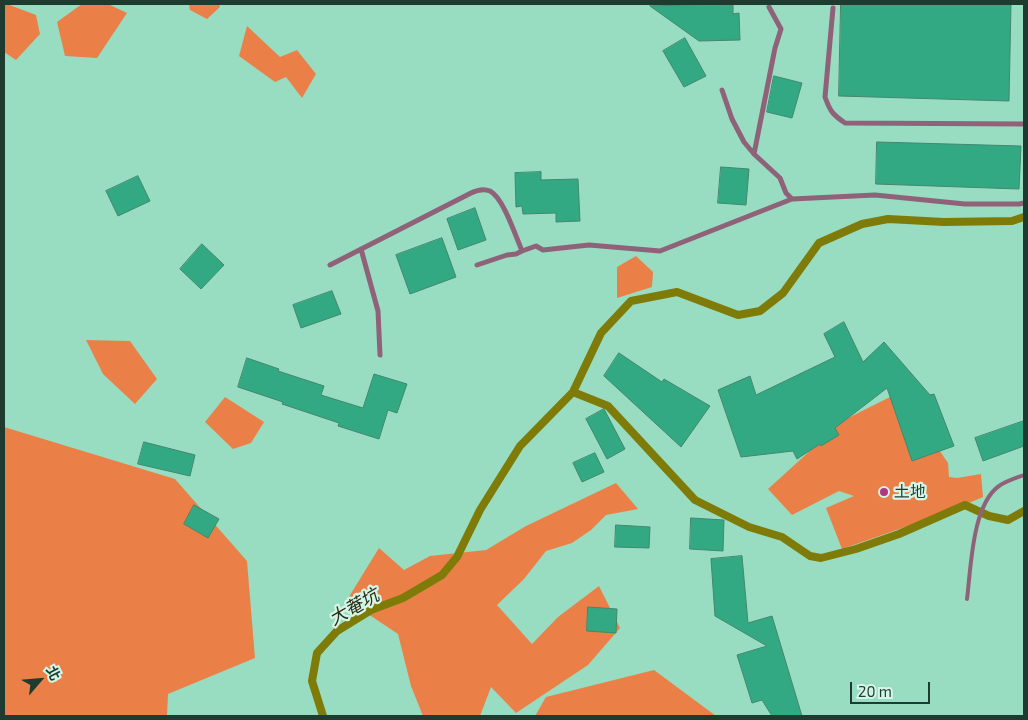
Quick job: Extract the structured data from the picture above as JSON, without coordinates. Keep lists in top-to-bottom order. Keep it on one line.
{"water":["大菴坑"],"places":["土地"],"scale_bar":"20 m","north":"top right"}
